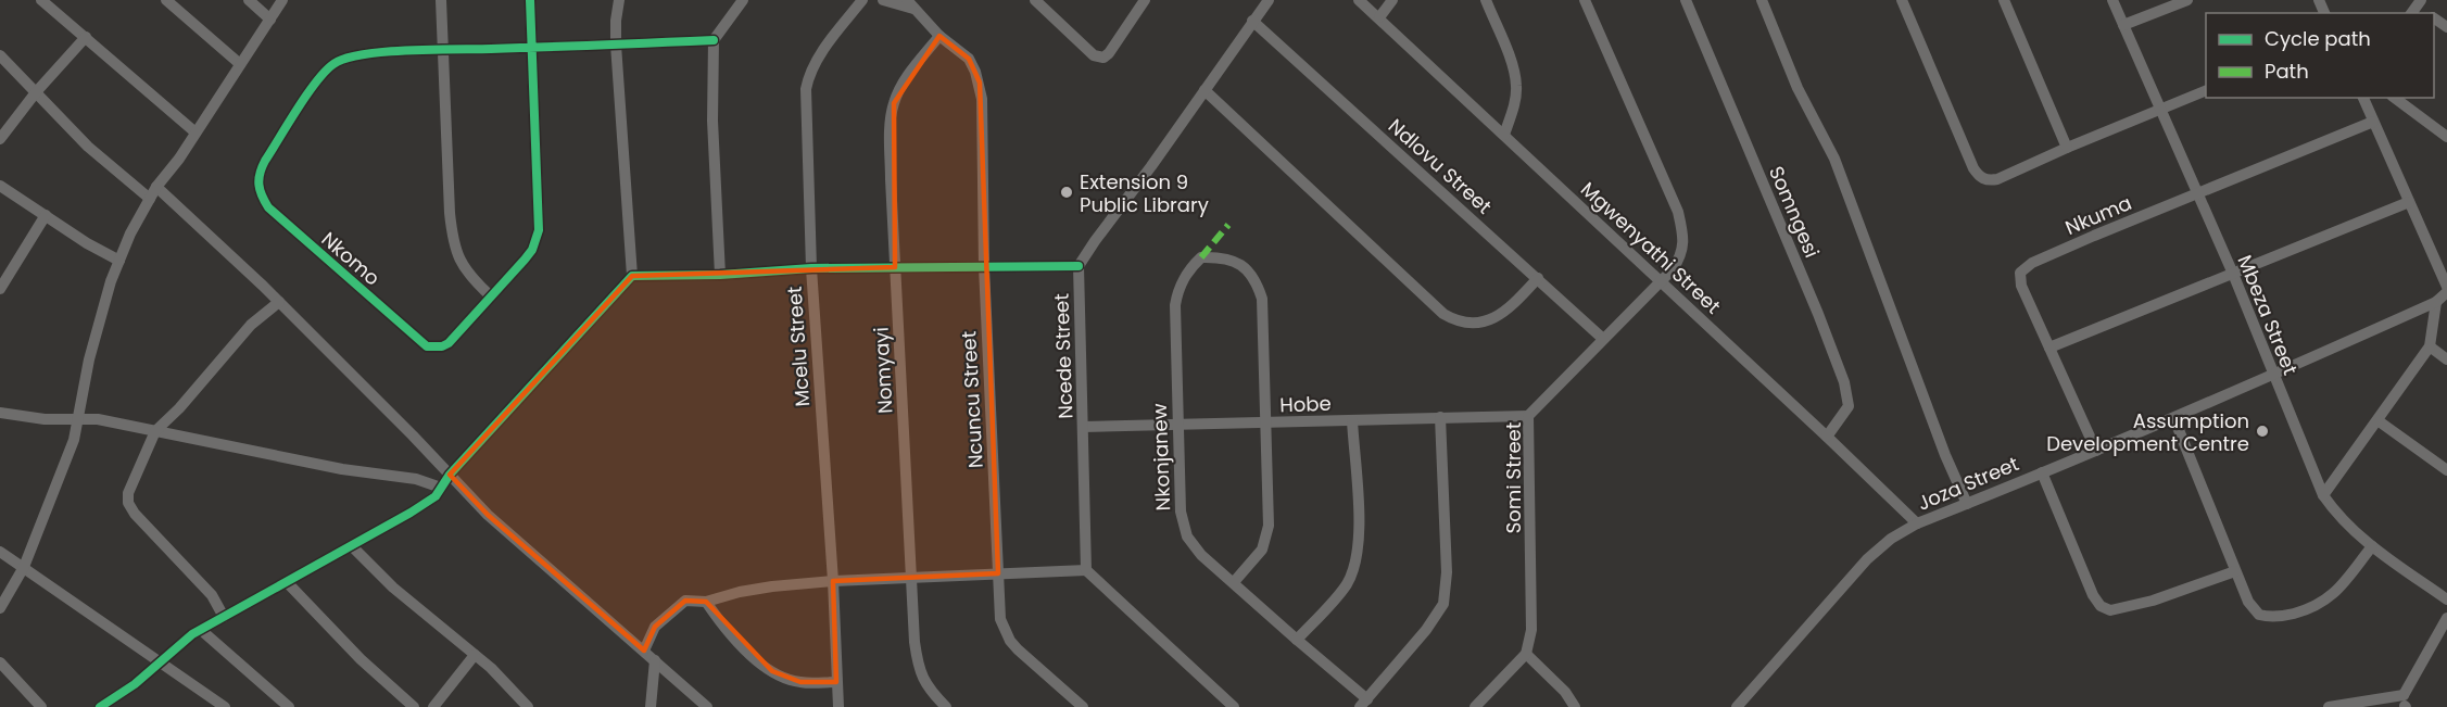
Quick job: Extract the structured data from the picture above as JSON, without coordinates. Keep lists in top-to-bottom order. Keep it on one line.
{"streets":{"street":["Ndlovu Street","Somngesi","Nkuma","Mgwenyathi Street","Nkomo","Mbeza Street","Mcelu Street","Ncede Street","Nomyayi","Ncuncu Street","Hobe","Nkonjanew","Somi Street","Joza Street"]},"crossings":[["Ndlovu Street","Ncede Street"],["Ndlovu Street","Somi Street"],["Somngesi","Mgwenyathi Street"],["Nkuma","Mbeza Street"],["Nkuma","Joza Street"],["Mgwenyathi Street","Somi Street"],["Mgwenyathi Street","Joza Street"],["Mbeza Street","Joza Street"],["Ncede Street","Hobe"],["Nomyayi","Ncuncu Street"],["Hobe","Nkonjanew"],["Hobe","Somi Street"]],"places":["Extension 9 Public Library","Assumption Development Centre"],"legend":["Cycle path","Path"]}
